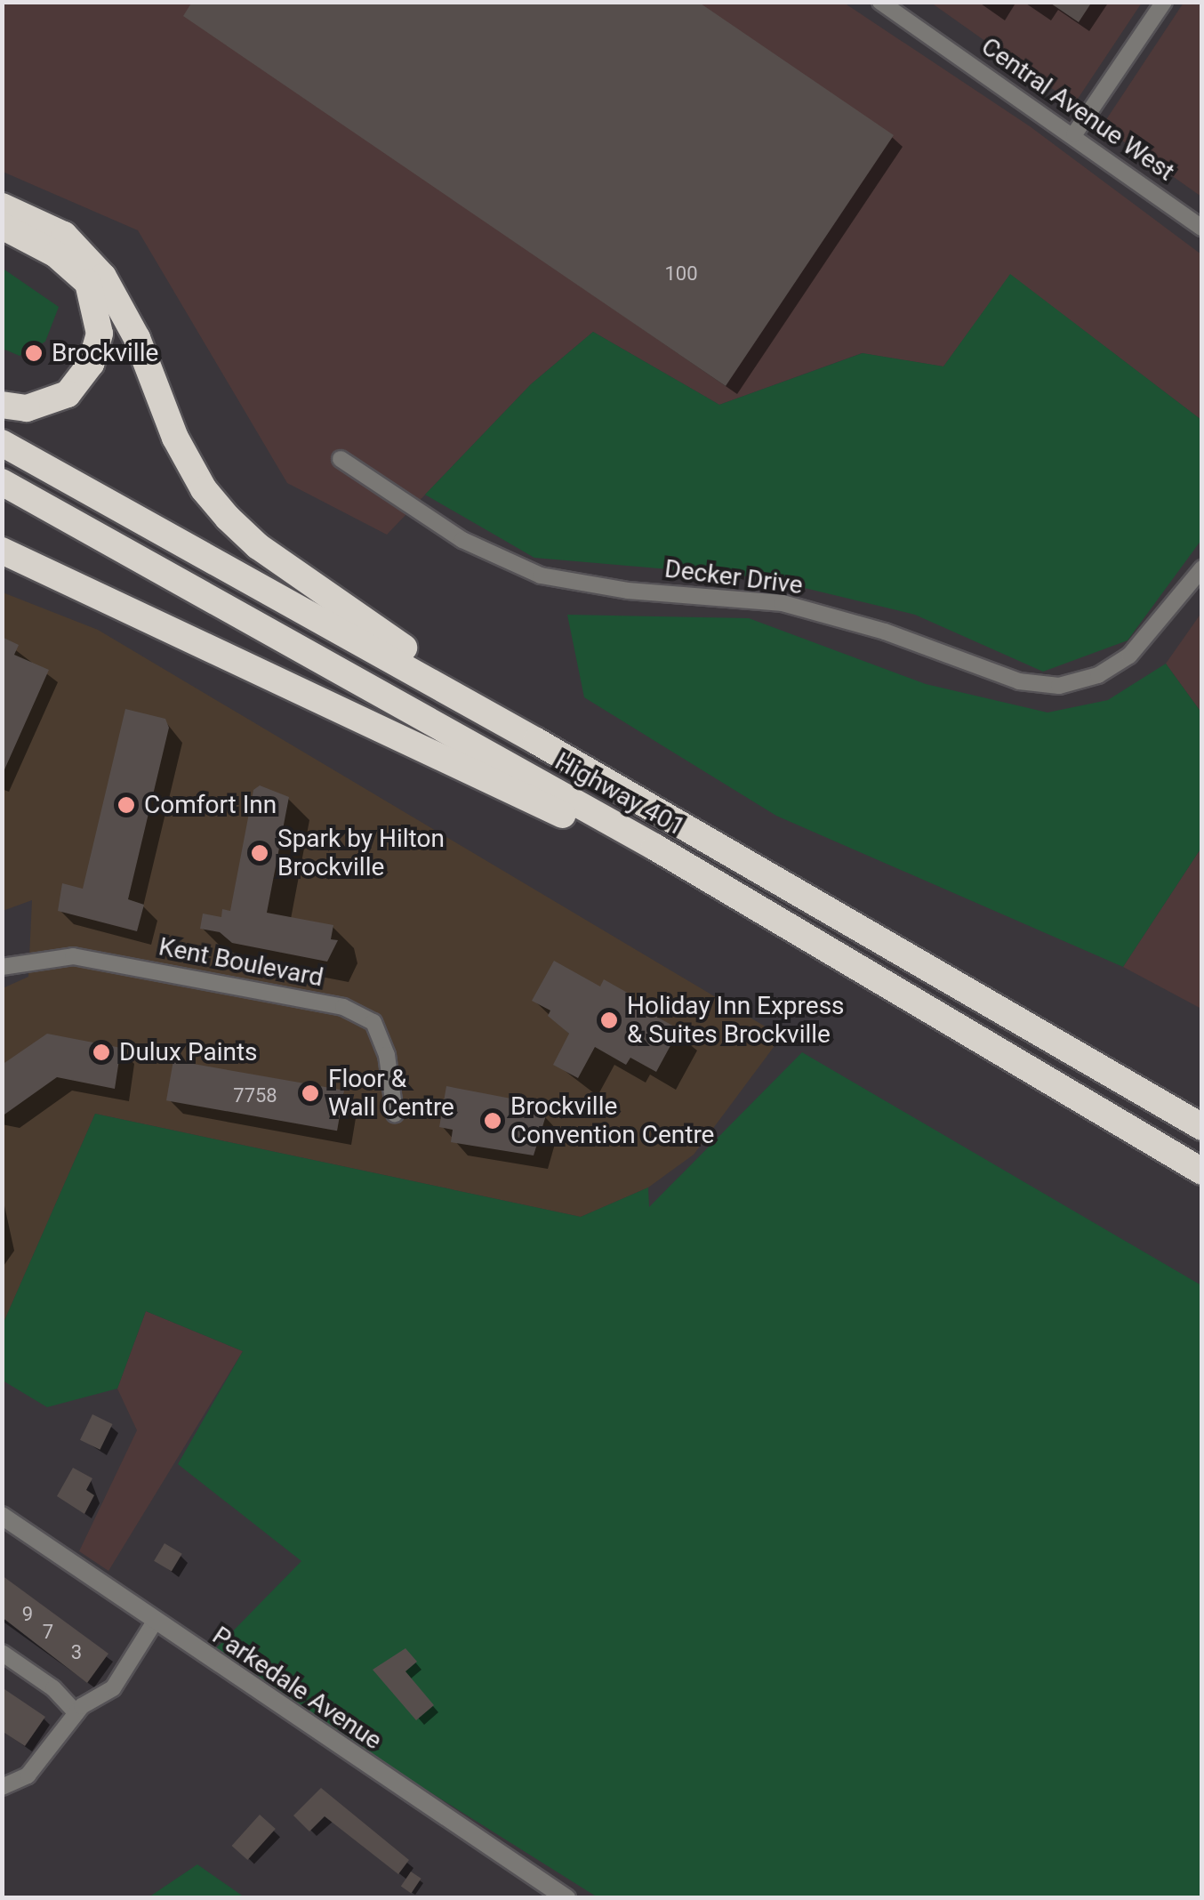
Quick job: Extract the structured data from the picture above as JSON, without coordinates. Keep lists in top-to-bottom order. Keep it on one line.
{"streets":{"highway":["Highway 401"],"street":["Central Avenue West","Decker Drive","Kent Boulevard","Parkedale Avenue"]},"places":["Brockville","Comfort Inn","Spark by Hilton Brockville","Holiday Inn Express & Suites Brockville","Dulux Paints","Floor & Wall Centre","Brockville Convention Centre"],"house_numbers":["100","7758","9","7","3"]}
